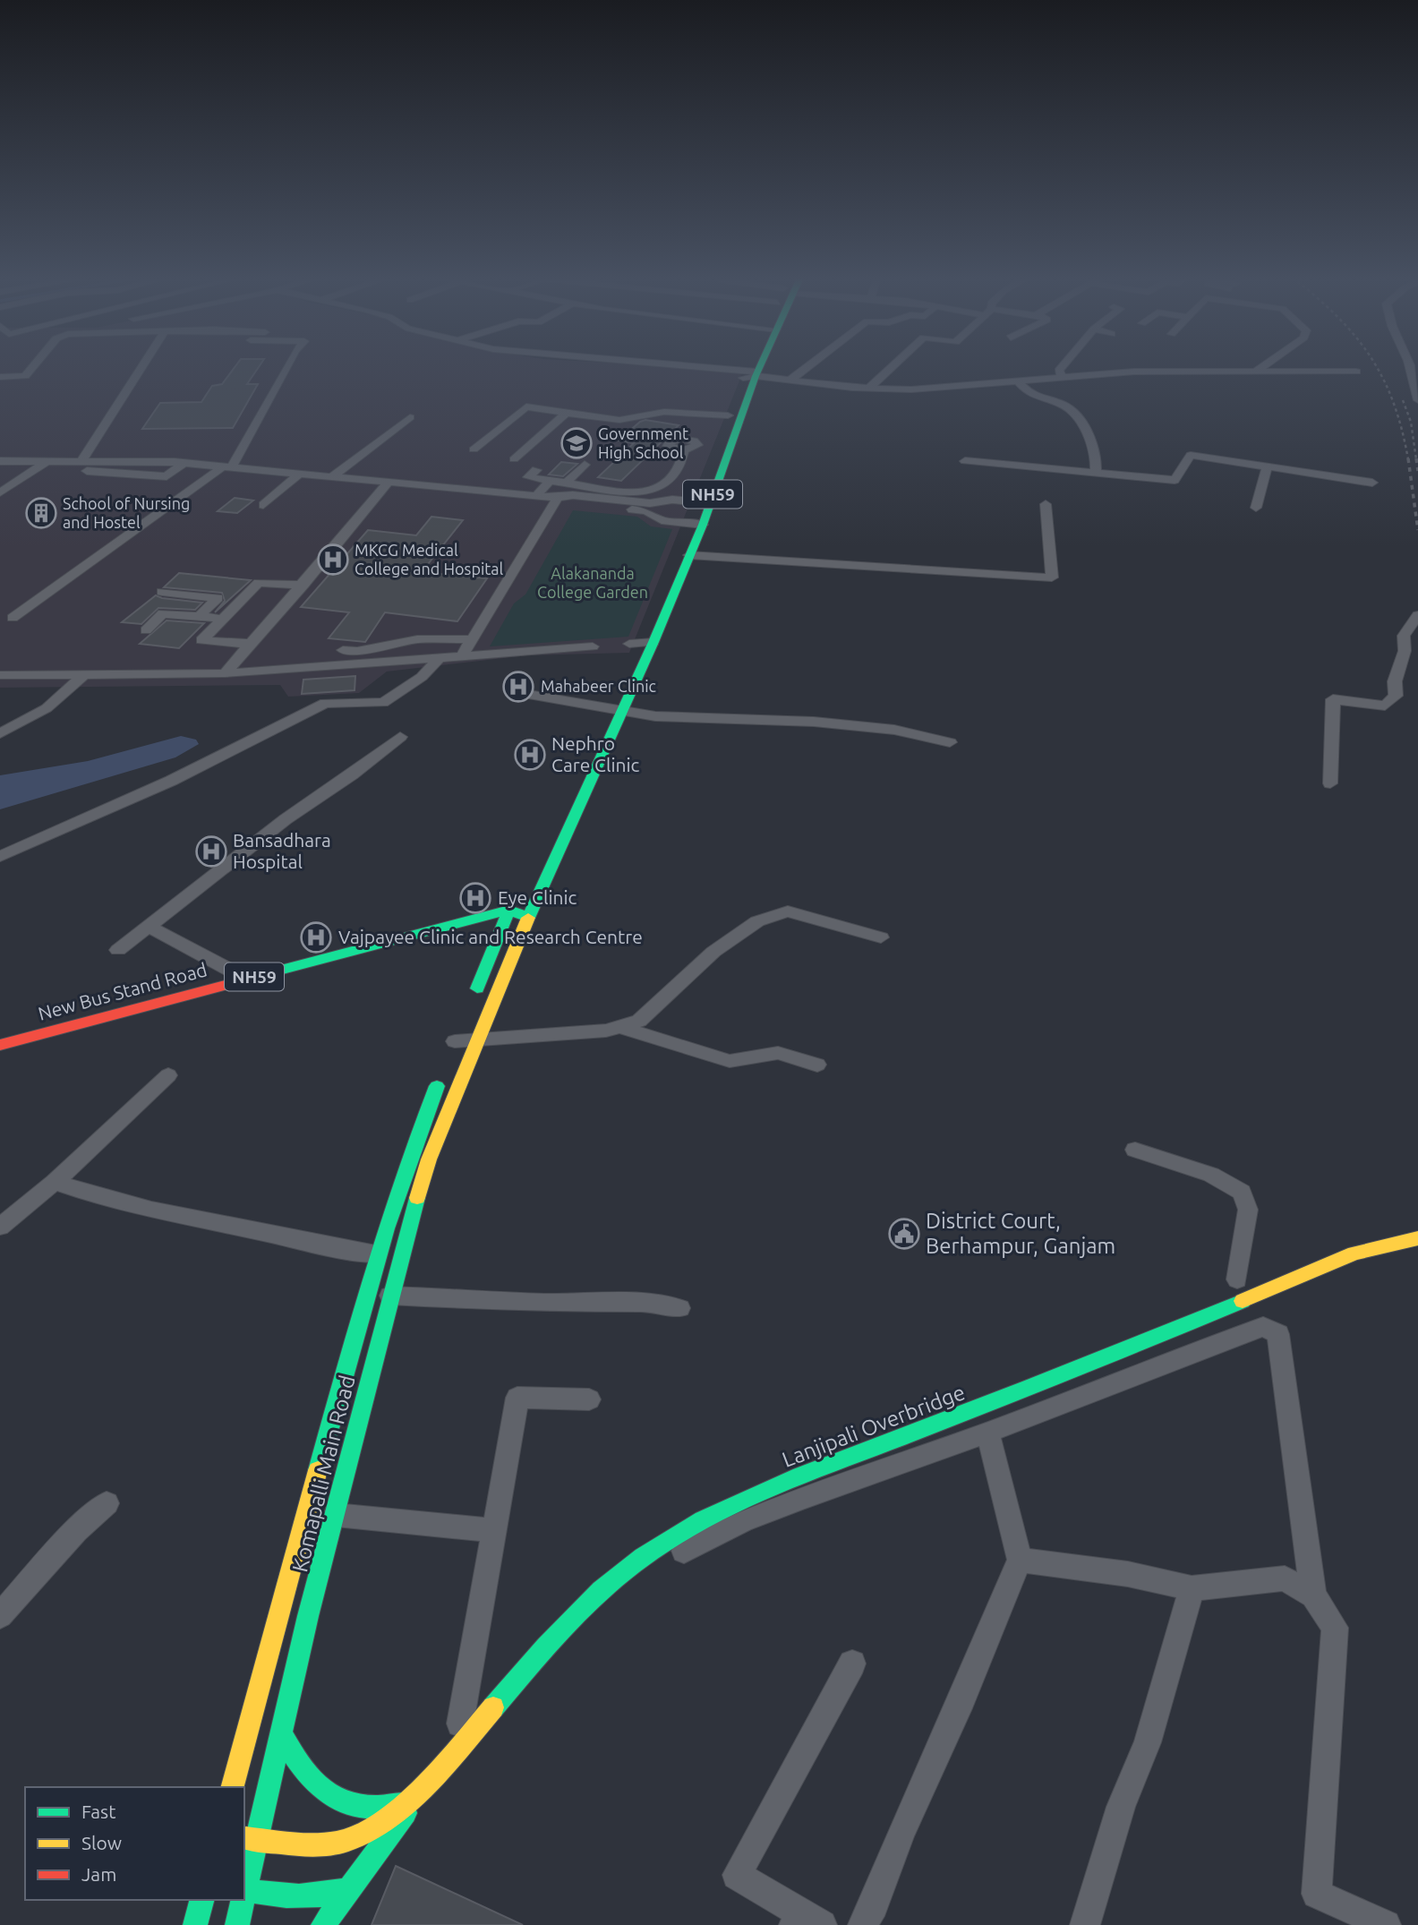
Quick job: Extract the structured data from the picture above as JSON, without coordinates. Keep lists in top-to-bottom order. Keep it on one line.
{"streets":{"main road":["NH59","New Bus Stand Road","Lanjipali Overbridge","Komapalli Main Road"]},"crossings":[["NH59","Komapalli Main Road"]],"parks":["Alakananda College Garden"],"places":{"school or university":["Government High School"],"building":["School of Nursing and Hostel"],"hospital":["MKCG Medical College and Hospital","Mahabeer Clinic","Nephro Care Clinic","Bansadhara Hospital","Eye Clinic","Vajpayee Clinic and Research Centre"],"public building":["District Court, Berhampur, Ganjam"]},"legend":["Fast","Slow","Jam"]}
